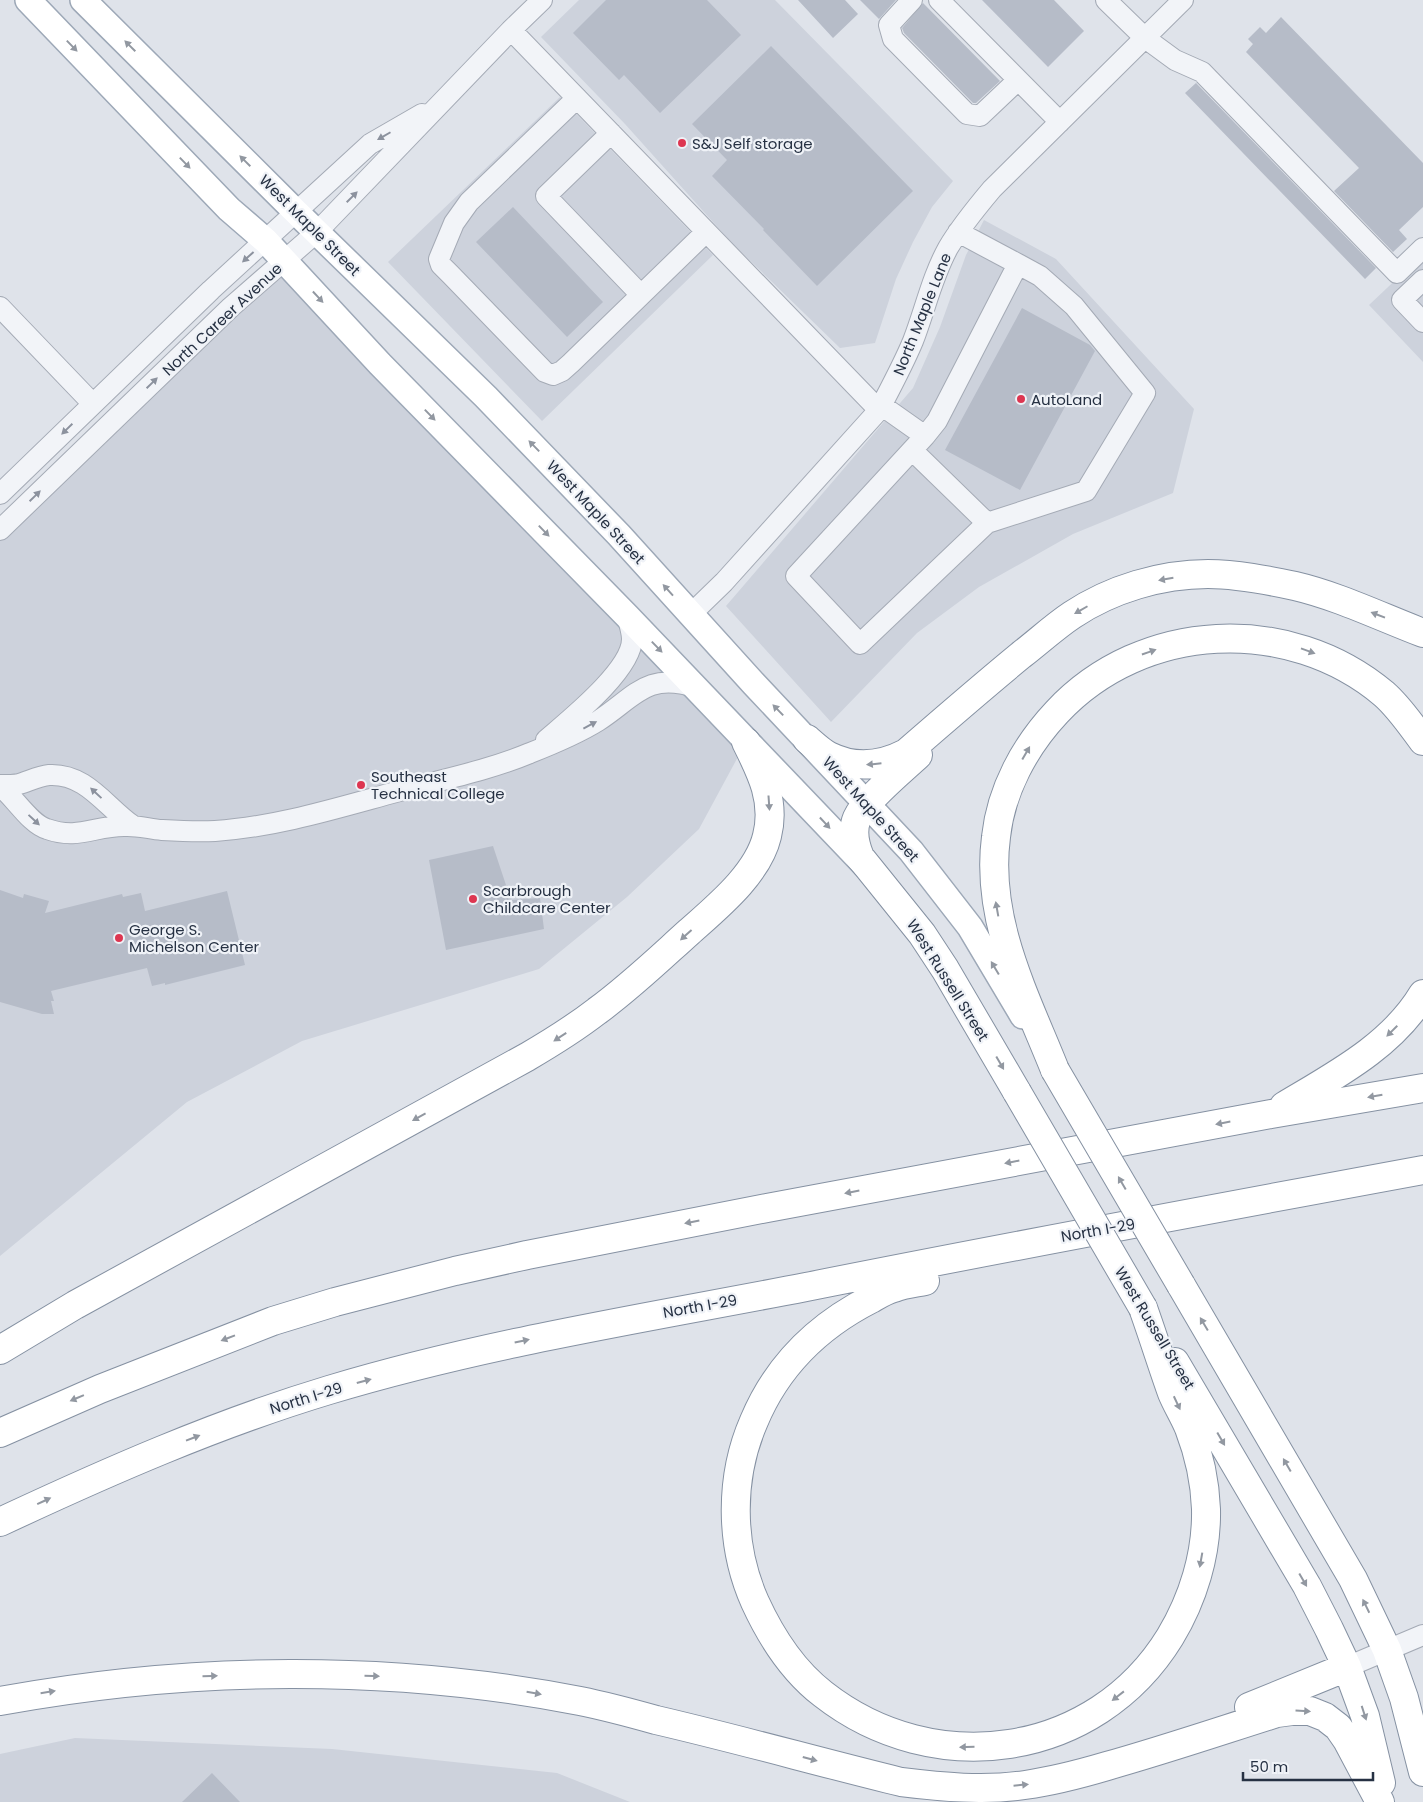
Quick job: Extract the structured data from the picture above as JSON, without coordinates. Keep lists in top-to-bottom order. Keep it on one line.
{"streets":{"highway":["West Russell Street","North I-29"],"main road":["West Maple Street"],"street":["North Maple Lane","North Career Avenue"]},"crossings":[["West Maple Street","North Maple Lane"],["West Maple Street","North Career Avenue"],["West Maple Street","West Russell Street"]],"places":["S&J Self storage","AutoLand","Southeast Technical College","Scarbrough Childcare Center","George S. Michelson Center"],"scale_bar":"50 m"}
